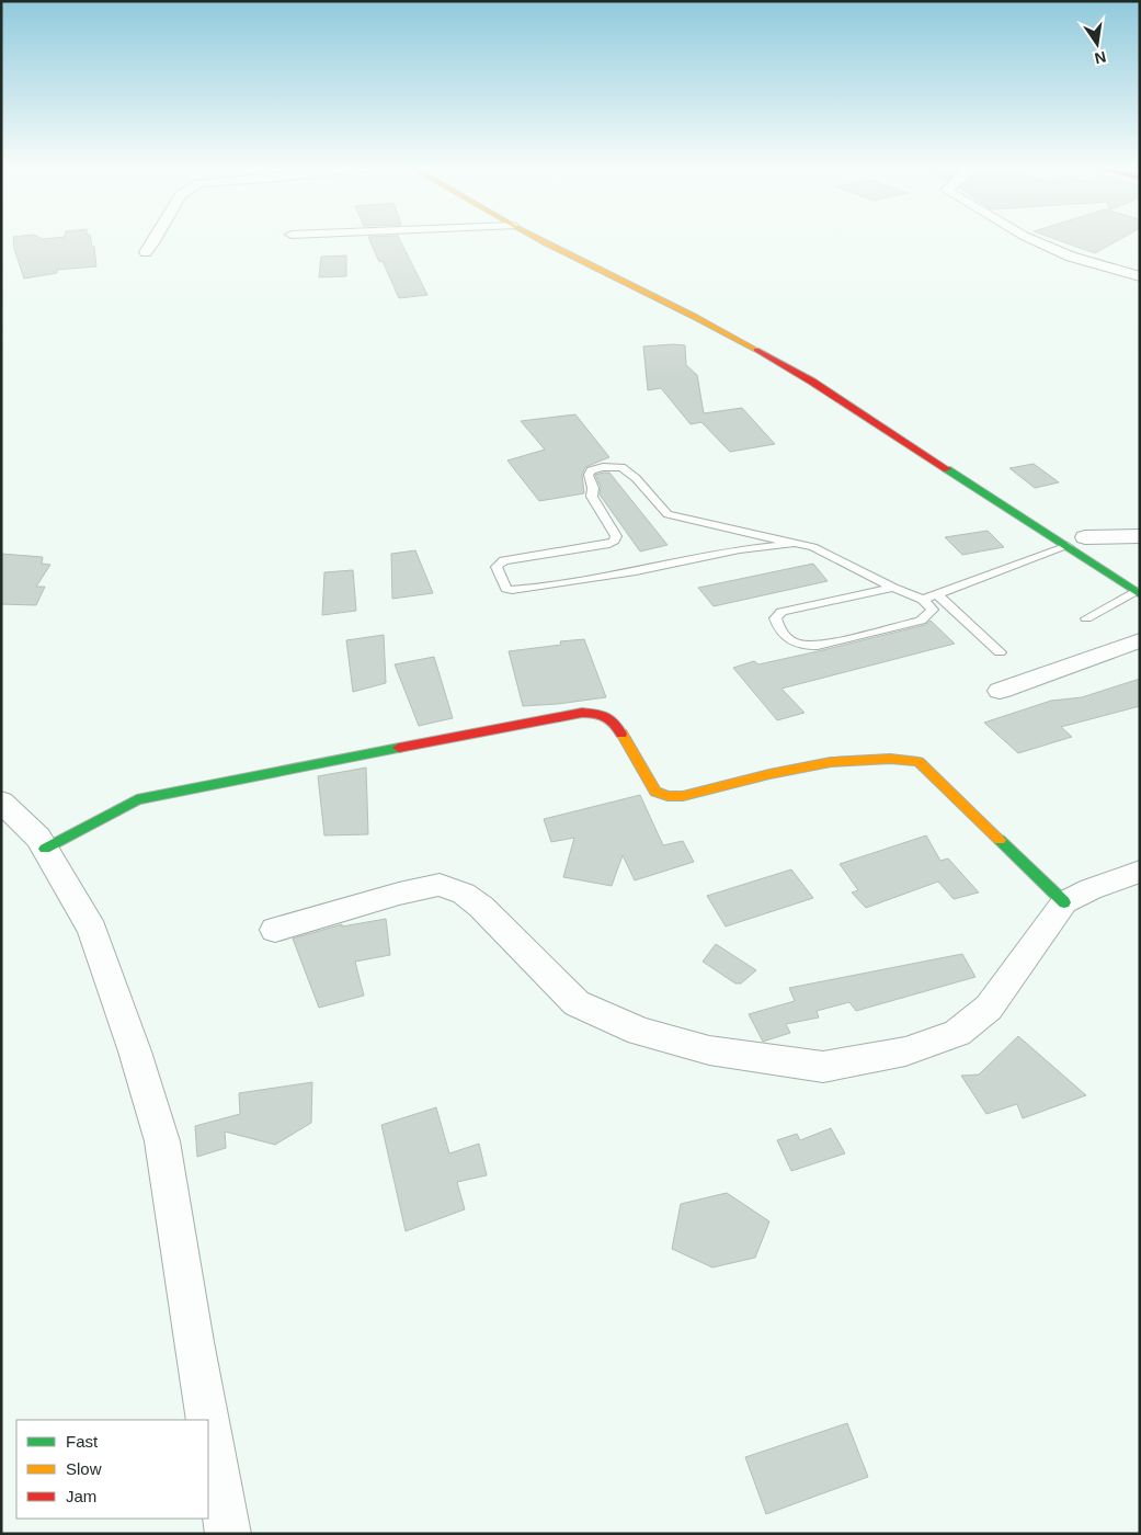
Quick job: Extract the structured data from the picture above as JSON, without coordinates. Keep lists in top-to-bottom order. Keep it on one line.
{"legend":["Fast","Slow","Jam"],"north":"bottom"}
